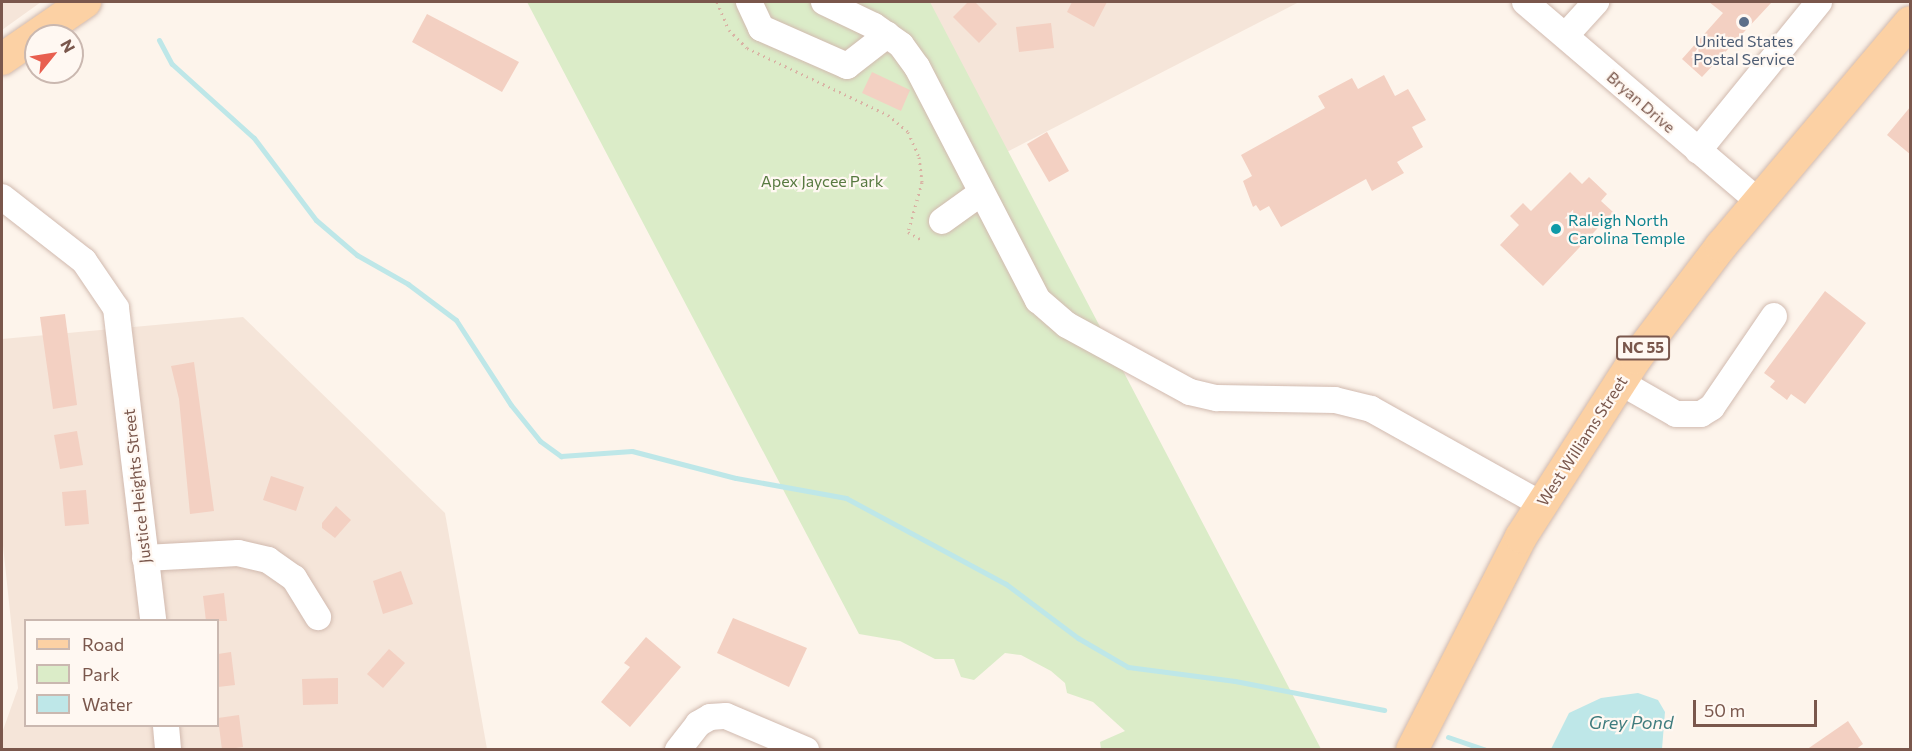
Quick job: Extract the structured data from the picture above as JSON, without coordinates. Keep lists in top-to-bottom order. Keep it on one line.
{"streets":{"main road":["NC 55","West Williams Street"],"street":["Bryan Drive","Justice Heights Street"]},"crossings":[["Bryan Drive","West Williams Street"]],"water":["Grey Pond"],"parks":["Apex Jaycee Park"],"places":["United States Postal Service","Raleigh North Carolina Temple"],"legend":["Road","Park","Water"],"scale_bar":"50 m","north":"top right"}
